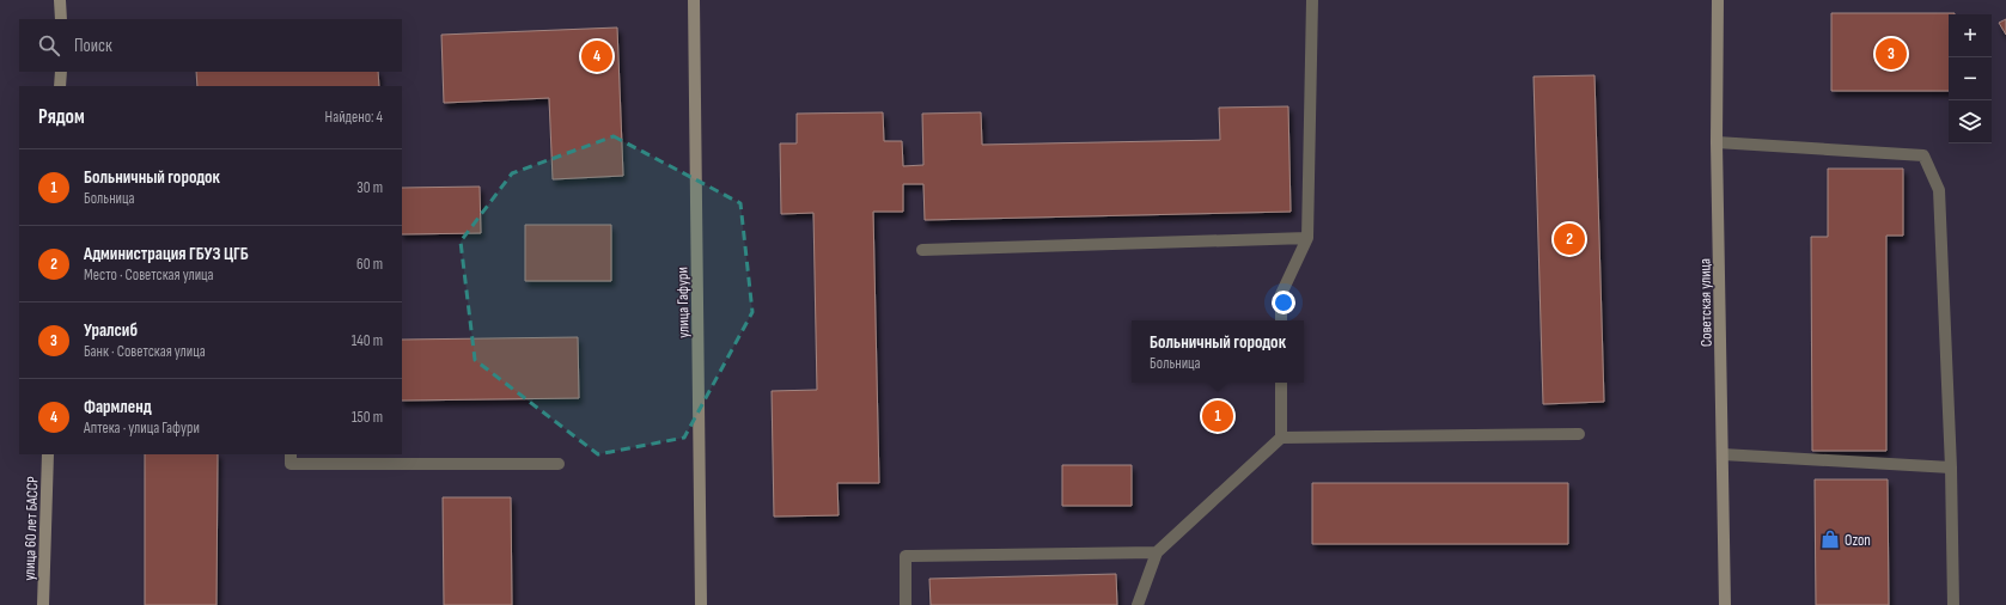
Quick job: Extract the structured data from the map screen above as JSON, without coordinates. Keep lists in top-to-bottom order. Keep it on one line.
{"streets":{"street":["улица Гафури","Советская улица","улица 60 лет БАССР"]},"places":{"shop":["Ozon"]},"page":{"map_buttons":["+","−"],"search":"Поиск","pins":["3","4","2","1"],"heading":["Рядом","Найдено: 4"],"list":[{"mark":"1","name":"Больничный городок","note":"Больница","value":"30 m"},{"mark":"2","name":"Администрация ГБУЗ ЦГБ","note":"Место · Советская улица","value":"60 m"},{"mark":"3","name":"Уралсиб","note":"Банк · Советская улица","value":"140 m"},{"mark":"4","name":"Фармленд","note":"Аптека · улица Гафури","value":"150 m"}],"popup":["Больничный городок","Больница"]}}
